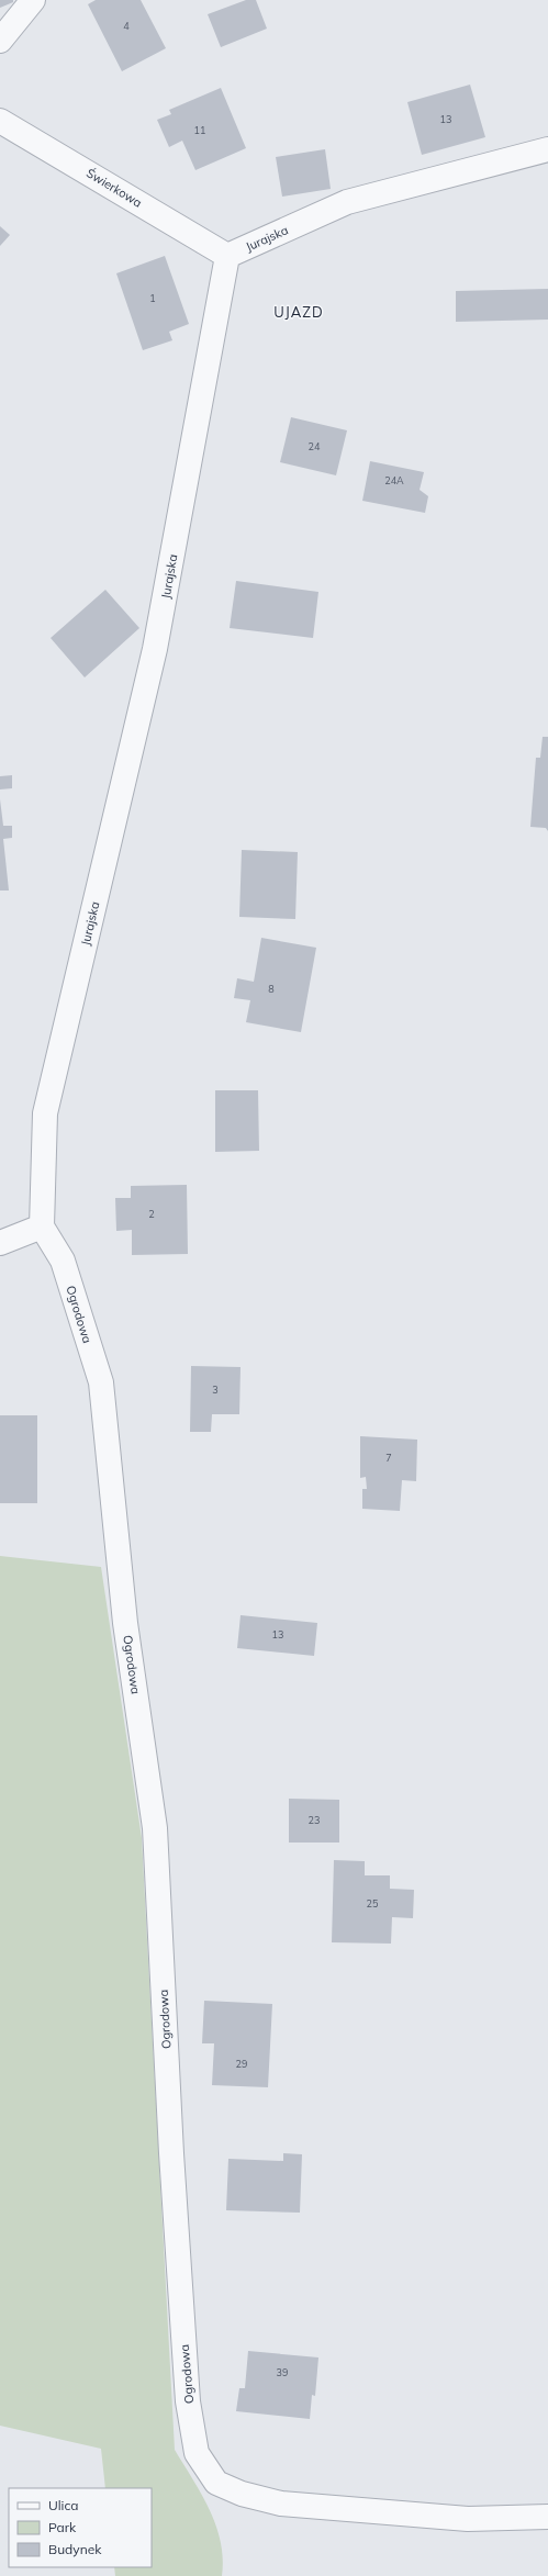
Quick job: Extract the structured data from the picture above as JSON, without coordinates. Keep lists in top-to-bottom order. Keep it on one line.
{"streets":{"street":["Świerkowa","Jurajska","Ogrodowa"]},"crossings":[["Świerkowa","Jurajska"],["Jurajska","Ogrodowa"]],"districts":["UJAZD"],"house_numbers":["4","13","11","1","24","24A","8","2","3","7","13","23","25","29","39"],"legend":["Ulica","Park","Budynek"]}
